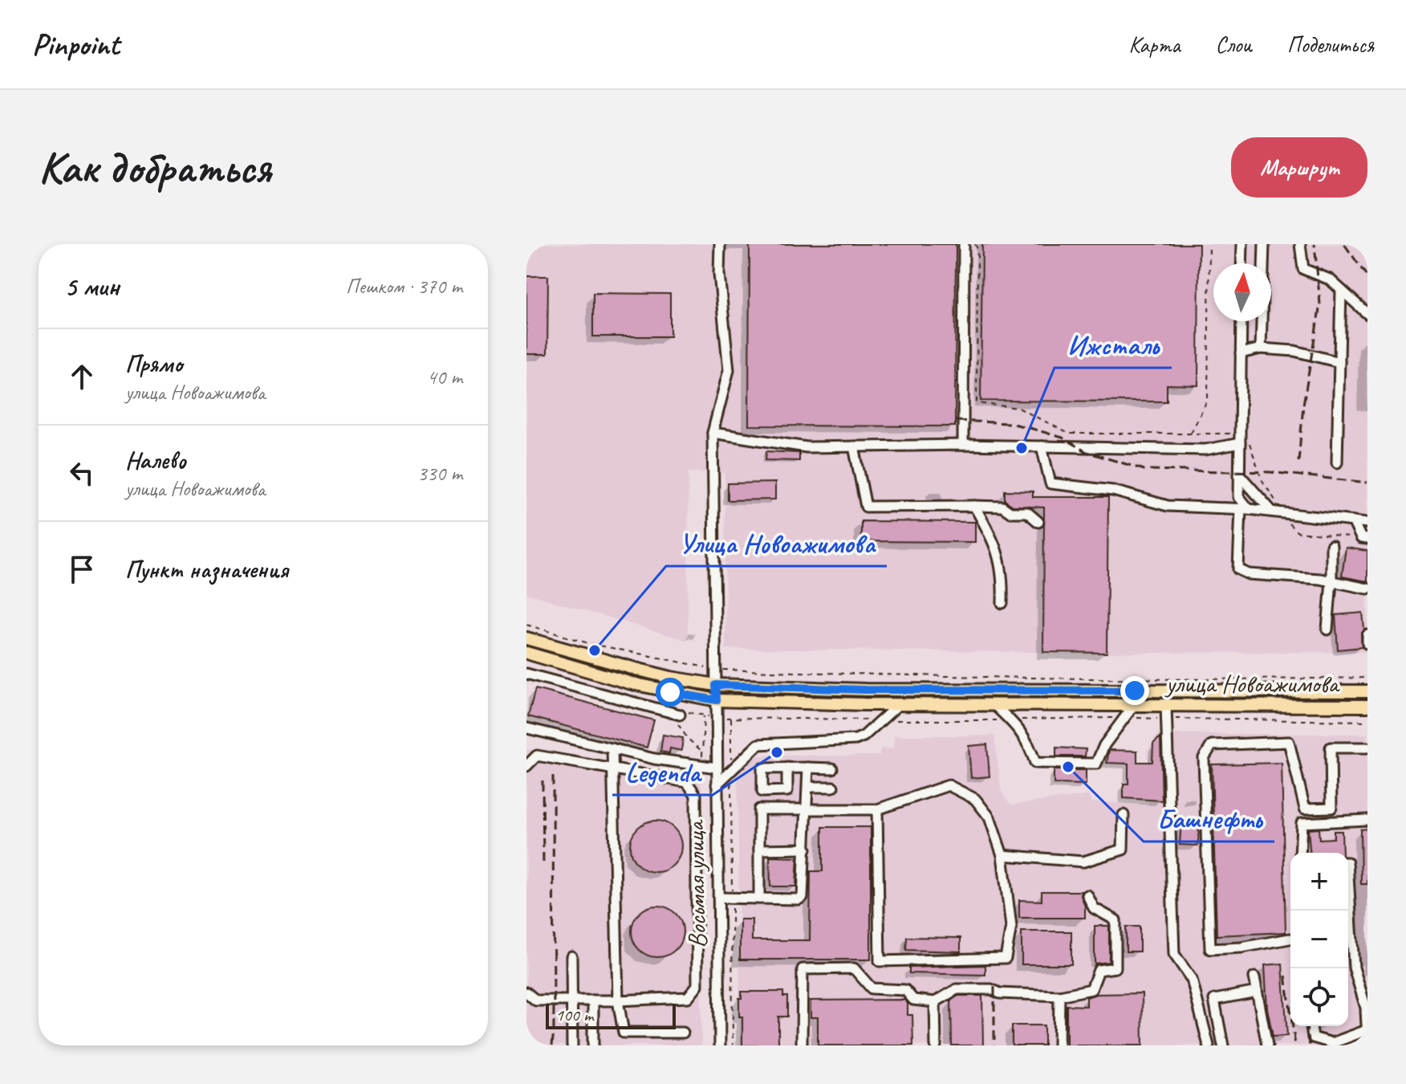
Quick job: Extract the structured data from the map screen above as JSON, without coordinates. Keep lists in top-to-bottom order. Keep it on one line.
{"streets":{"main road":["улица Новоажимова","Восьмая улица"]},"crossings":[["улица Новоажимова","Восьмая улица"]],"places":["Ижсталь","Улица Новоажимова","Legenda","Башнефть"],"scale_bar":"100 m","north":"top","page":{"header":"Pinpoint","nav":["Карта","Слои","Поделиться"],"buttons":"Маршрут","title":"Как добраться","heading":["5 мин","Пешком · 370 m"],"list":[["Прямо","улица Новоажимова","40 m"],["Налево","улица Новоажимова","330 m"],"Пункт назначения"],"map_buttons":["+","−"],"scale":"100 m"}}
